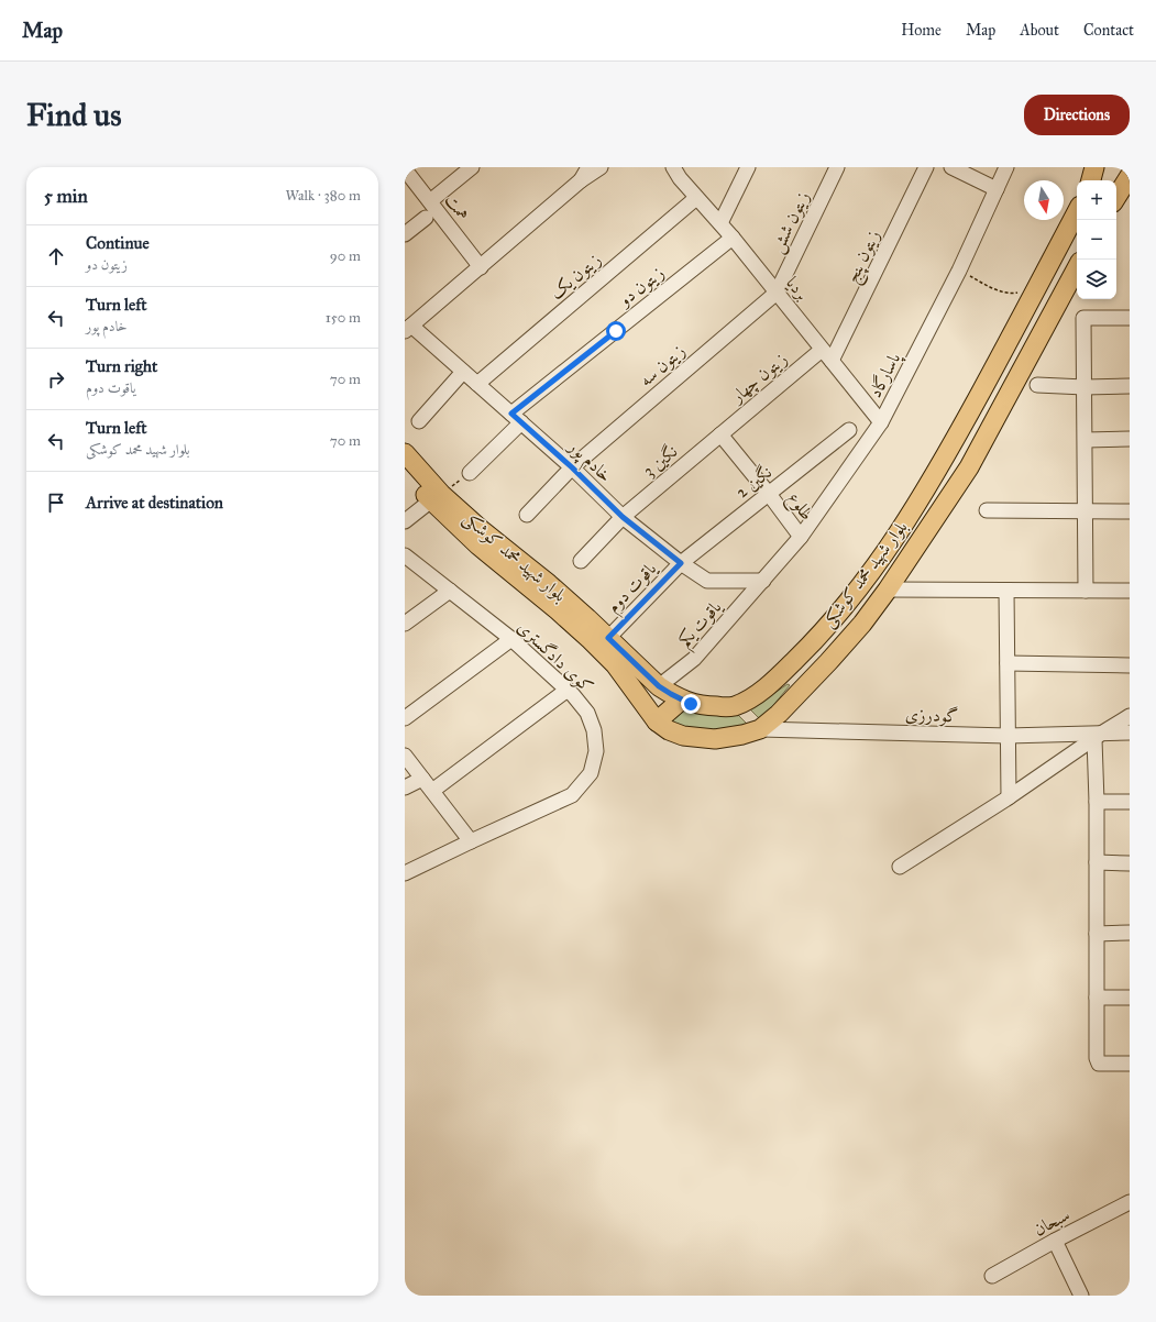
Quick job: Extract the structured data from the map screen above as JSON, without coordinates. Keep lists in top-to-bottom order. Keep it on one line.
{"streets":{"main road":["بلوار شهید محمد کوشکی"],"street":["همت","زیتون شش","زیتون پنج","زیتون یک","زیتون دو","بردیا","زیتون سه","پاسارگاد","زیتون چهار","خادم پور","نگین 3","نگین 2","طلوع","یاقوت دوم","یاقوت یکم","کوی دادگستری","گودرزی","سبحان"]},"crossings":[["زیتون شش","بردیا"],["زیتون شش","زیتون سه"],["زیتون پنج","بردیا"],["زیتون یک","بردیا"],["زیتون یک","خادم پور"],["زیتون دو","بردیا"],["زیتون دو","خادم پور"],["بردیا","زیتون سه"],["بردیا","پاسارگاد"],["بردیا","زیتون چهار"],["زیتون سه","خادم پور"],["پاسارگاد","خادم پور"],["پاسارگاد","طلوع"],["پاسارگاد","یاقوت یکم"],["زیتون چهار","نگین 3"],["زیتون چهار","طلوع"],["خادم پور","نگین 3"],["خادم پور","نگین 2"],["خادم پور","یاقوت دوم"],["خادم پور","یاقوت یکم"],["نگین 3","طلوع"],["نگین 2","طلوع"],["نگین 2","یاقوت دوم"],["بلوار شهید محمد کوشکی","یاقوت دوم"],["بلوار شهید محمد کوشکی","یاقوت یکم"],["بلوار شهید محمد کوشکی","گودرزی"]],"north":"bottom","page":{"header":"Map","nav":["Home","Map","About","Contact"],"buttons":"Directions","title":"Find us","heading":["5 min","Walk · 380 m"],"map_buttons":["+","−"],"list":[["Continue","زیتون دو","90 m"],["Turn left","خادم پور","150 m"],["Turn right","یاقوت دوم","70 m"],["Turn left","بلوار شهید محمد کوشکی","70 m"],"Arrive at destination"]}}
